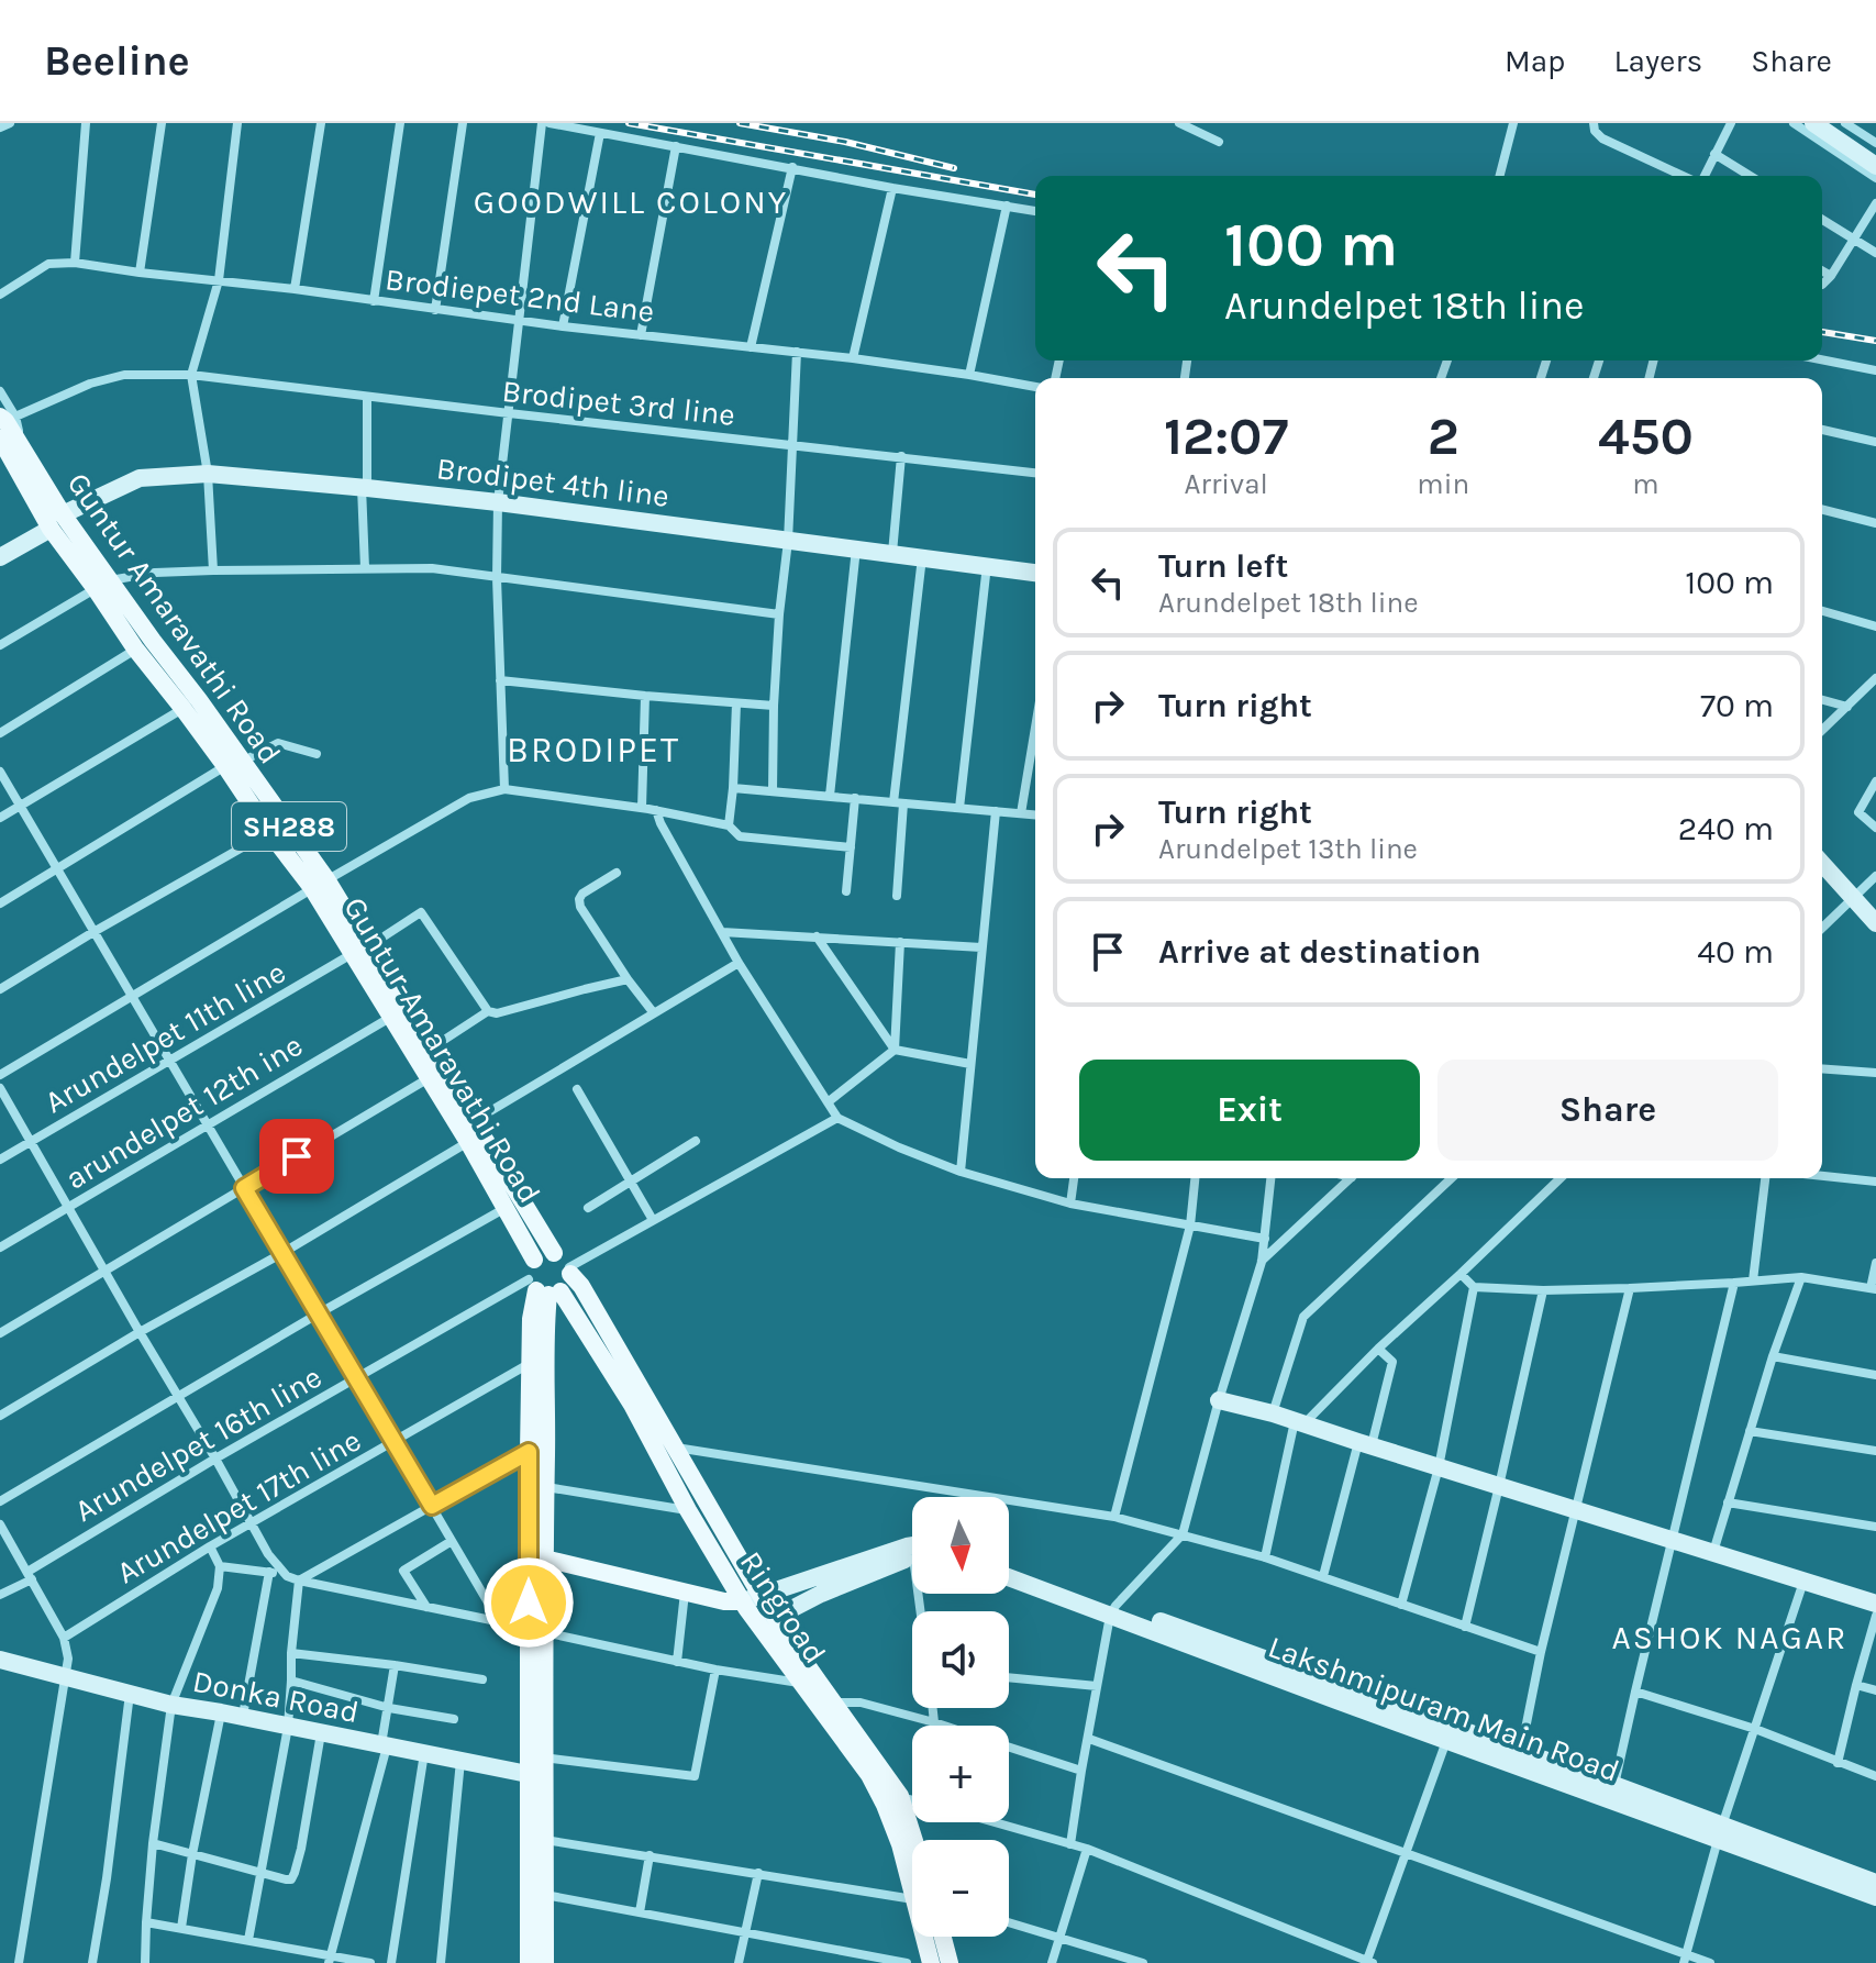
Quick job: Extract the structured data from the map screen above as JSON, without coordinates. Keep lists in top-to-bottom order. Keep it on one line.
{"streets":{"main road":["Guntur Amaravathi Road","SH288","Guntur-Amaravathi Road","Ringroad"],"street":["Brodiepet 2nd Lane","Brodipet 3rd line","Brodipet 4th line","Arundelpet 11th line","arundelpet 12th ine","Arundelpet 16th line","Arundelpet 17th line","Donka Road","Lakshmipuram Main Road"]},"crossings":[["Brodipet 3rd line","Guntur Amaravathi Road"],["Brodipet 4th line","Guntur Amaravathi Road"],["Guntur Amaravathi Road","SH288"],["Guntur Amaravathi Road","Arundelpet 11th line"],["Guntur Amaravathi Road","Guntur-Amaravathi Road"],["Guntur Amaravathi Road","arundelpet 12th ine"],["Guntur Amaravathi Road","Arundelpet 16th line"],["Guntur Amaravathi Road","Ringroad"],["SH288","Guntur-Amaravathi Road"],["SH288","Arundelpet 16th line"],["SH288","Ringroad"],["Guntur-Amaravathi Road","arundelpet 12th ine"],["Guntur-Amaravathi Road","Arundelpet 16th line"],["Guntur-Amaravathi Road","Ringroad"],["Arundelpet 16th line","Ringroad"]],"districts":["GOODWILL COLONY","BRODIPET","ASHOK NAGAR"],"north":"bottom","page":{"header":"Beeline","nav":["Map","Layers","Share"],"turn":["100 m","Arundelpet 18th line"],"eta":["12:07","Arrival","2","min","450","m"],"list":[{"name":"Turn left","note":"Arundelpet 18th line","value":"100 m"},{"name":"Turn right","value":"70 m"},{"name":"Turn right","note":"Arundelpet 13th line","value":"240 m"},{"name":"Arrive at destination","value":"40 m"}],"buttons":["Exit","Share"],"map_buttons":["+","−"]}}
